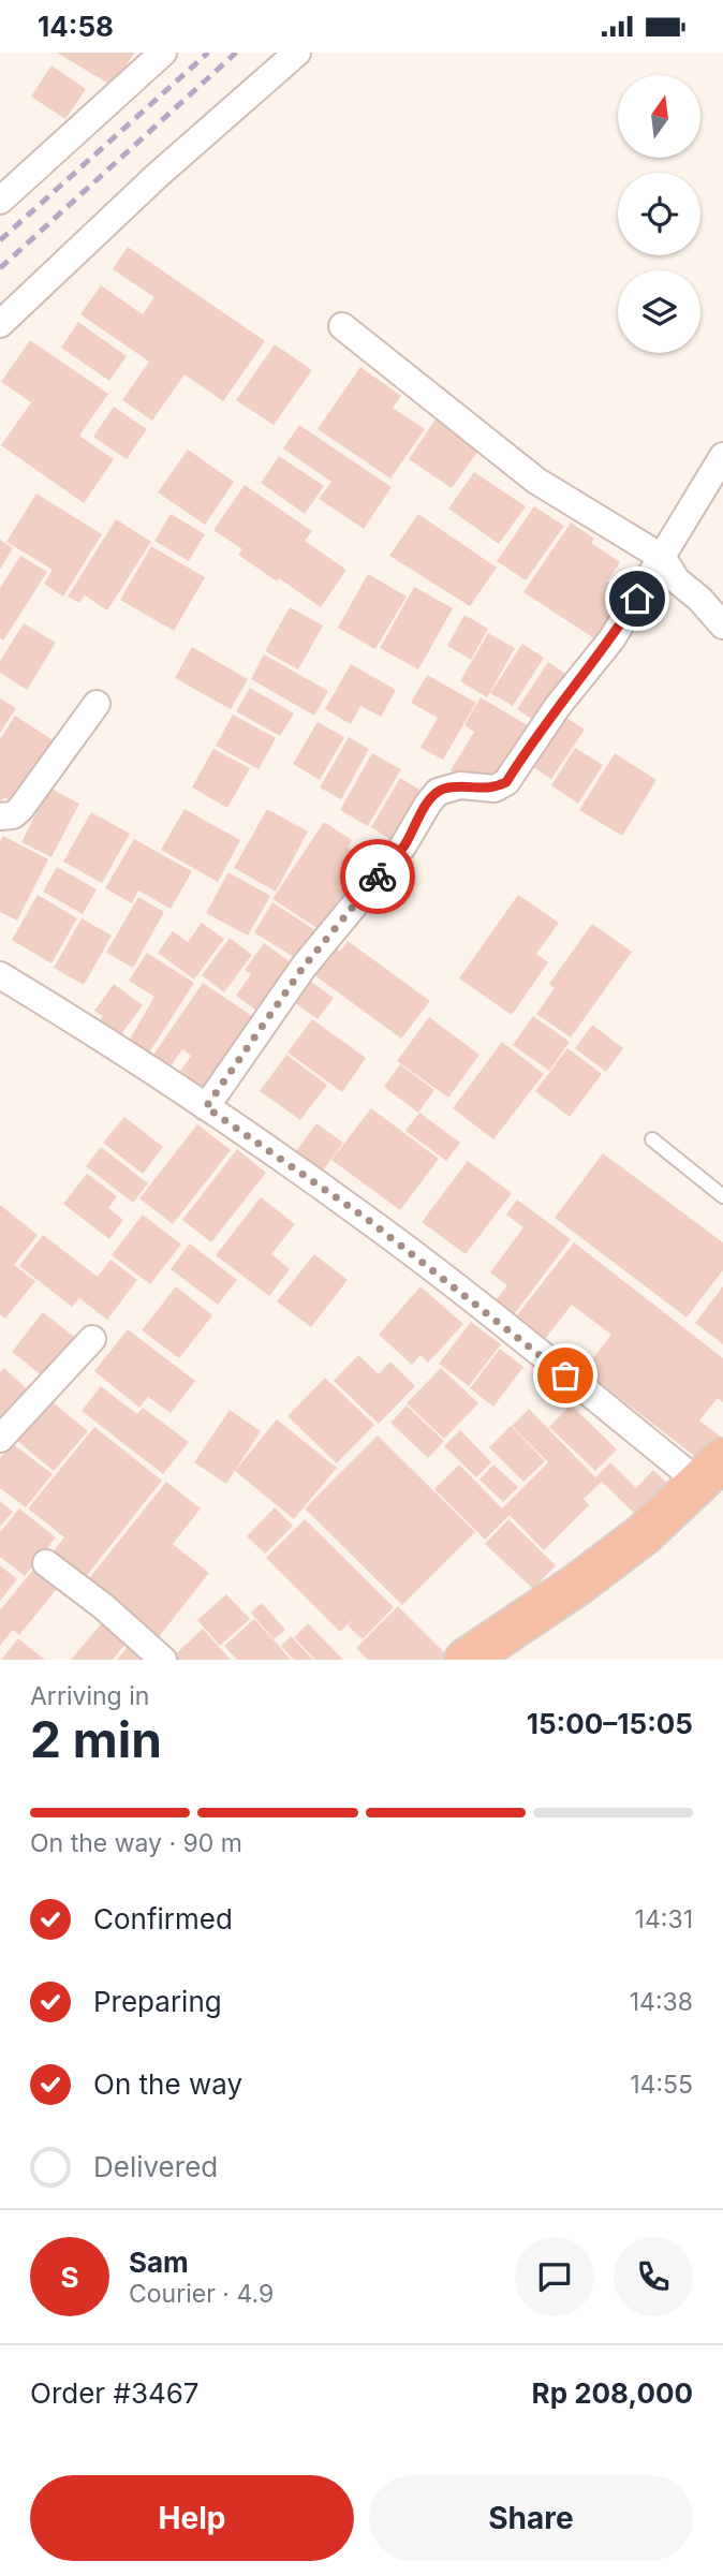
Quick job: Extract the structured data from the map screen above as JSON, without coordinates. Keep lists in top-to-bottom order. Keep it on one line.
{"north":"top","page":{"status":"14:58","heading":["2 min","Arriving in","15:00–15:05"],"panel":["Sam","Courier · 4.9","Order #3467","Rp 208,000"],"bar":"On the way · 90 m","list":[["Confirmed","14:31"],["Preparing","14:38"],["On the way","14:55"],"Delivered"],"round":"S","buttons":["Help","Share"]}}
